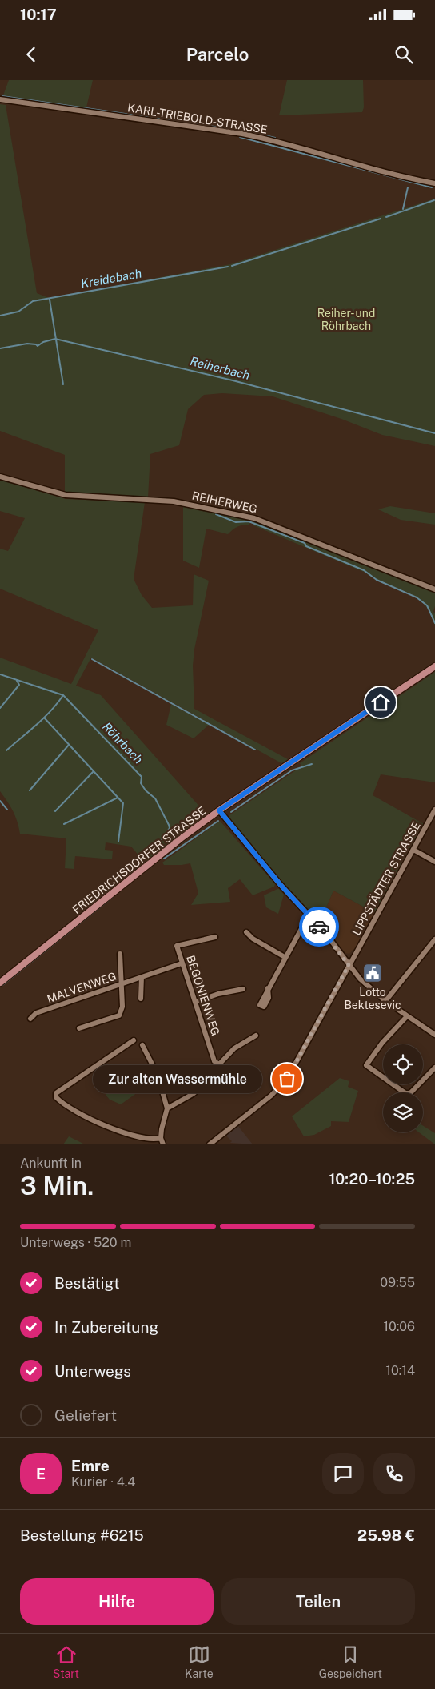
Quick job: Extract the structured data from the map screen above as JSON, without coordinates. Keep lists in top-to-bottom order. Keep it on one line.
{"streets":{"main road":["FRIEDRICHSDORFER STRASSE"],"street":["KARL-TRIEBOLD-STRASSE","REIHERWEG","LIPPSTÄDTER STRASSE","MALVENWEG","BEGONIENWEG"]},"crossings":[["MALVENWEG","BEGONIENWEG"]],"water":["Kreidebach","Reiherbach","Röhrbach"],"parks":["Reiher- und Röhrbach"],"places":{"public building":["Lotto Bektesevic"],"other":["Zur alten Wassermühle"]},"page":{"status":"10:17","header":"Parcelo","bubble":"Zur alten Wassermühle","heading":["3 Min.","Ankunft in","10:20–10:25"],"panel":["Emre","Kurier · 4.4","Bestellung #6215","25.98 €"],"bar":"Unterwegs · 520 m","list":[["Bestätigt","09:55"],["In Zubereitung","10:06"],["Unterwegs","10:14"],"Geliefert"],"round":"E","buttons":["Hilfe","Teilen"],"tabs":["Start","Karte","Gespeichert"]}}
